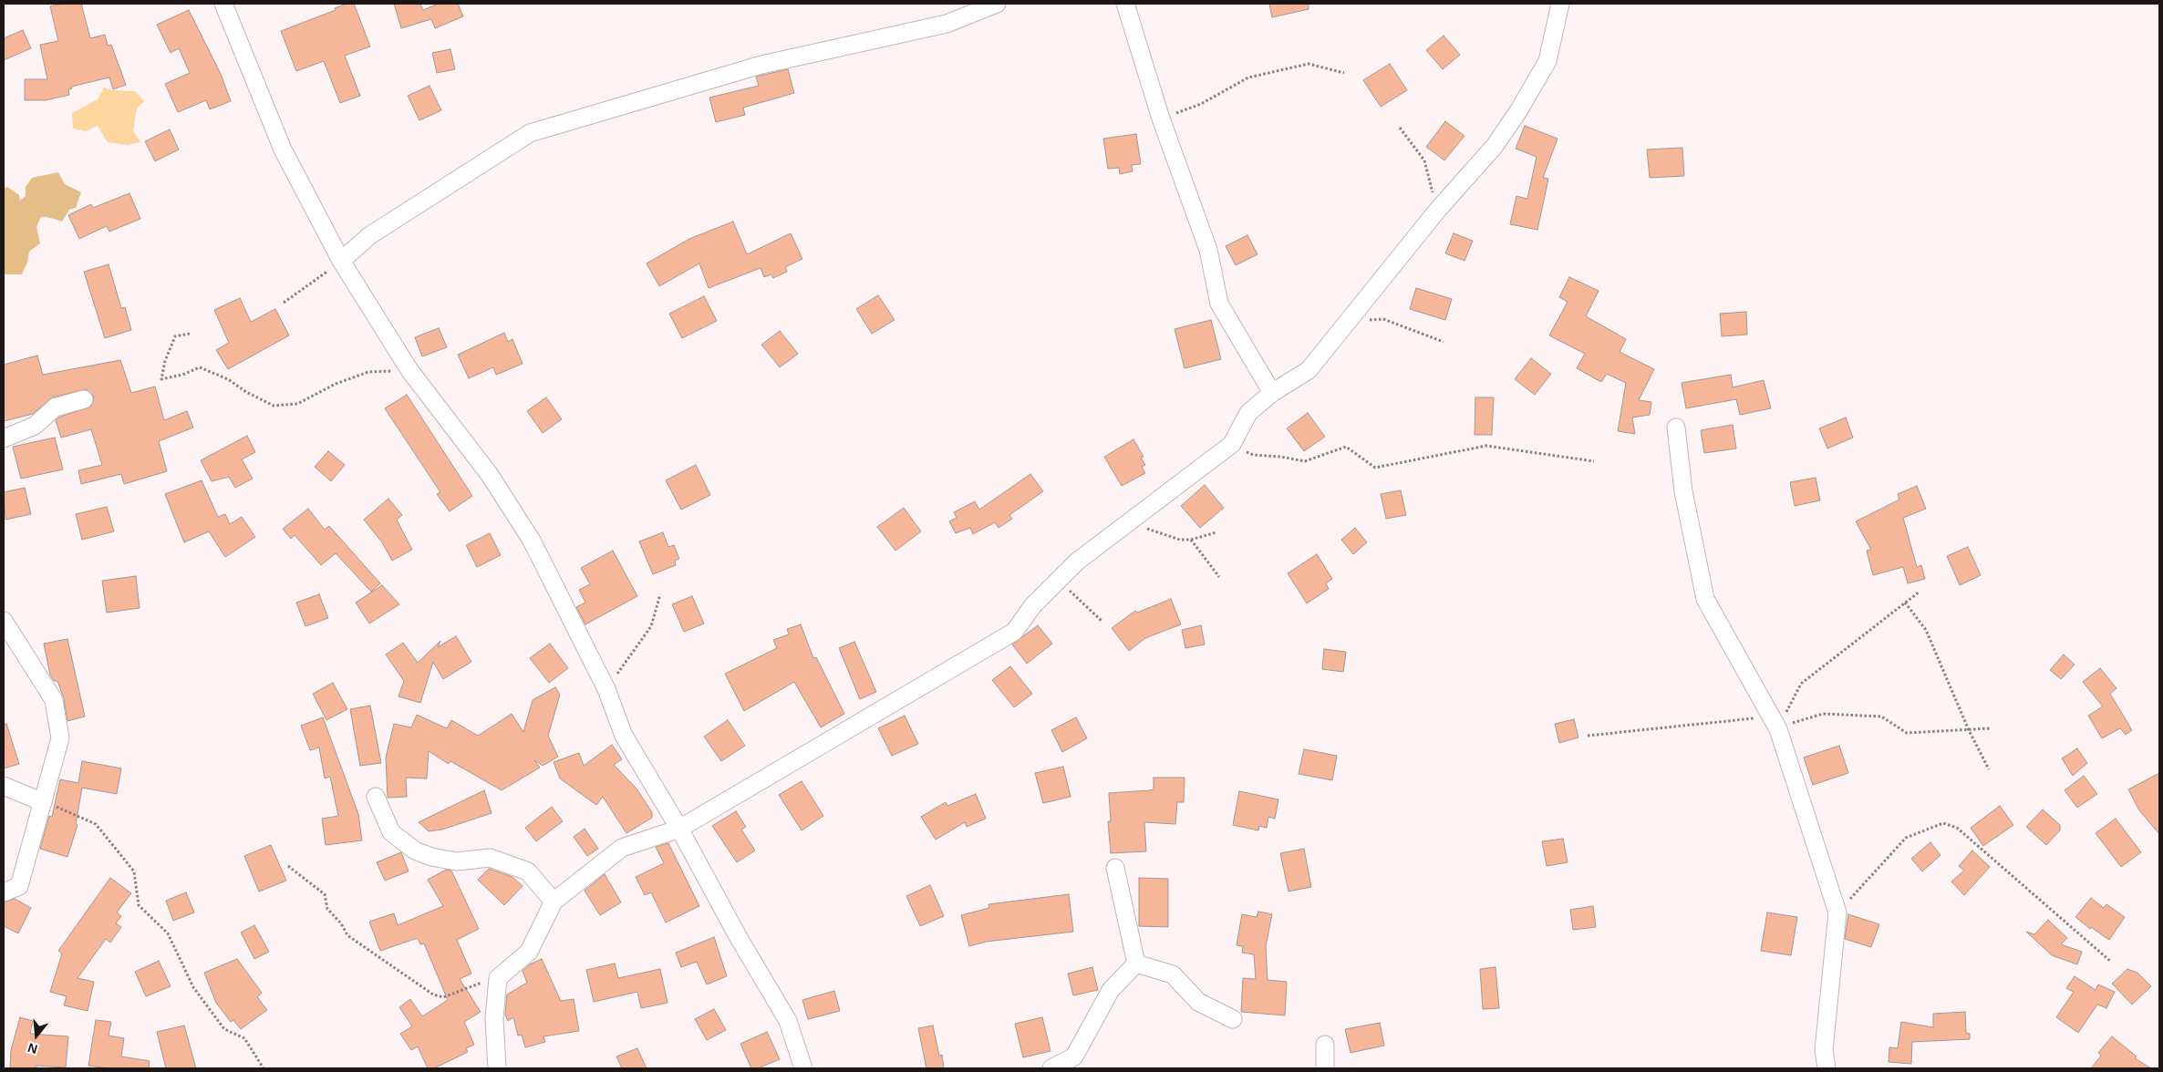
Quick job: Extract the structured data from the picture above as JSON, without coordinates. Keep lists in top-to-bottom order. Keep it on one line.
{"north":"bottom"}
